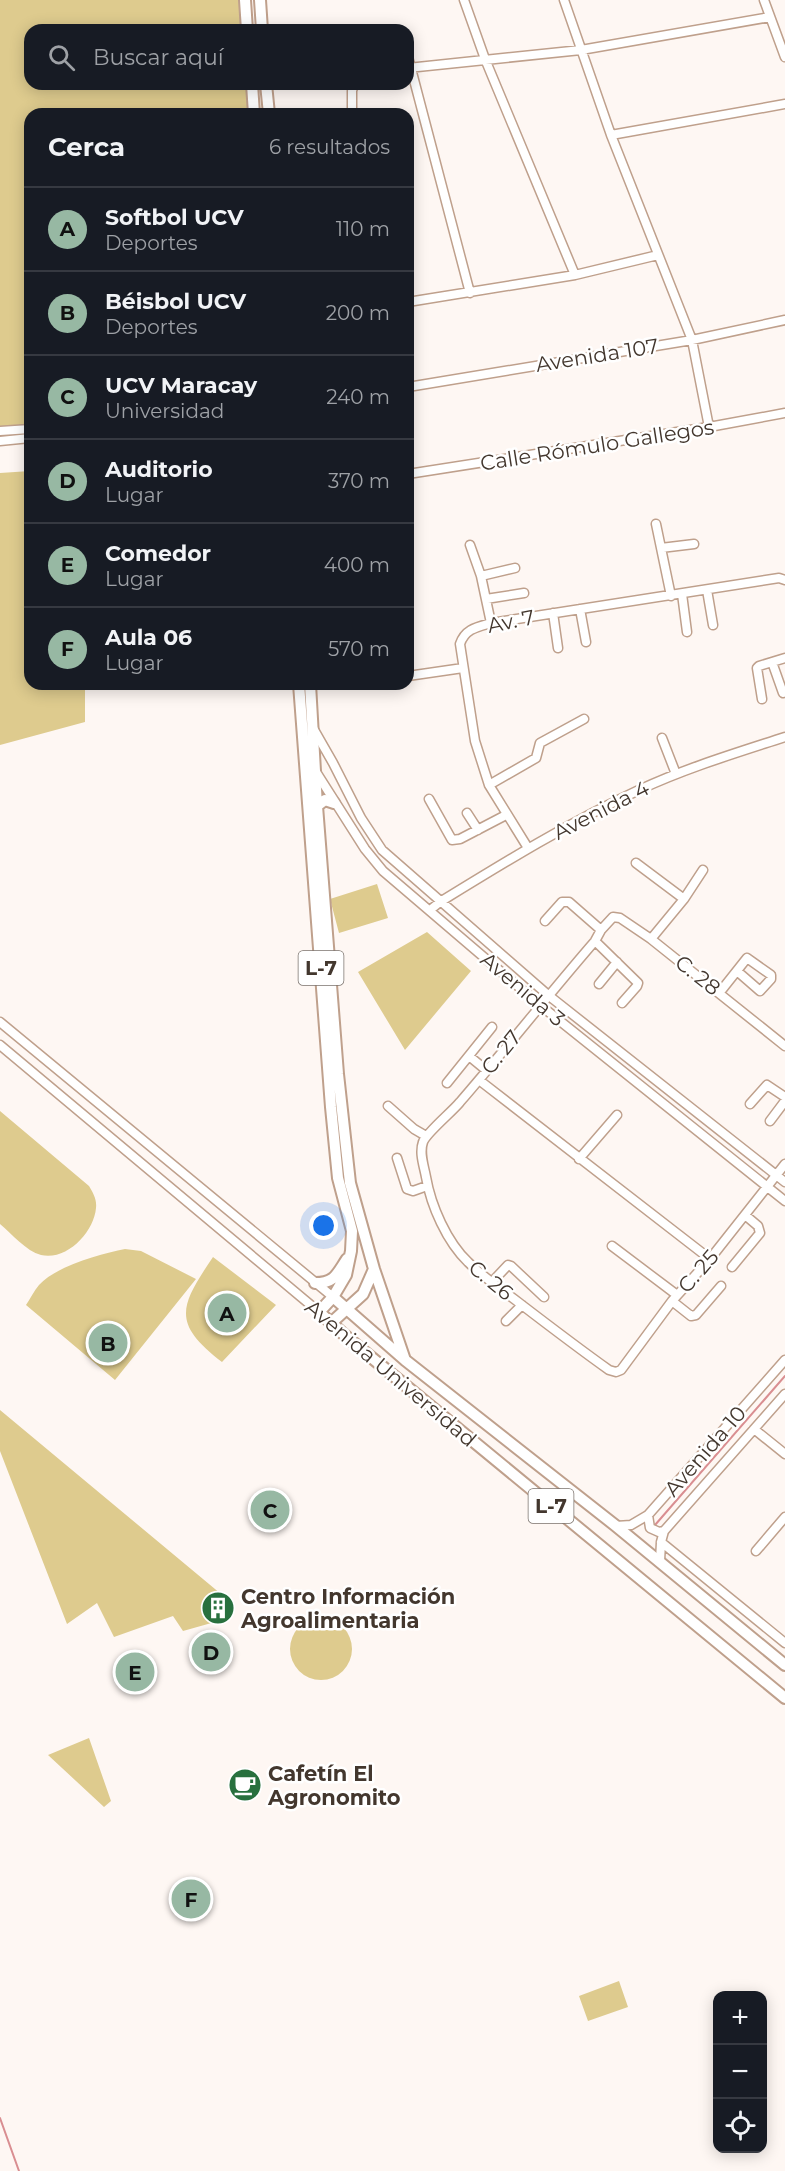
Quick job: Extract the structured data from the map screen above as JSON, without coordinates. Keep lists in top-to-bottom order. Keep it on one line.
{"streets":{"main road":["L-7","Avenida Universidad"],"street":["Avenida 107","Calle Rómulo Gallegos","Av. 7","Avenida 4","C. 28","Avenida 3","C. 27","C. 25","C. 26","Avenida 10"]},"crossings":[["Av. 7","Avenida 4"],["Avenida 4","Avenida 3"],["L-7","Avenida 3"],["L-7","Avenida Universidad"],["C. 28","C. 27"],["Avenida 3","C. 27"],["Avenida 3","C. 25"],["C. 27","C. 26"],["C. 25","C. 26"],["Avenida Universidad","Avenida 10"]],"places":{"building":["Centro Información Agroalimentaria"],"cafe":["Cafetín El Agronomito"]},"page":{"search":"Buscar aquí","heading":["Cerca","6 resultados"],"list":[{"mark":"A","name":"Softbol UCV","note":"Deportes","value":"110 m"},{"mark":"B","name":"Béisbol UCV","note":"Deportes","value":"200 m"},{"mark":"C","name":"UCV Maracay","note":"Universidad","value":"240 m"},{"mark":"D","name":"Auditorio","note":"Lugar","value":"370 m"},{"mark":"E","name":"Comedor","note":"Lugar","value":"400 m"},{"mark":"F","name":"Aula 06","note":"Lugar","value":"570 m"}],"pins":["A","B","C","D","E","F"],"map_buttons":["+","−"]}}
